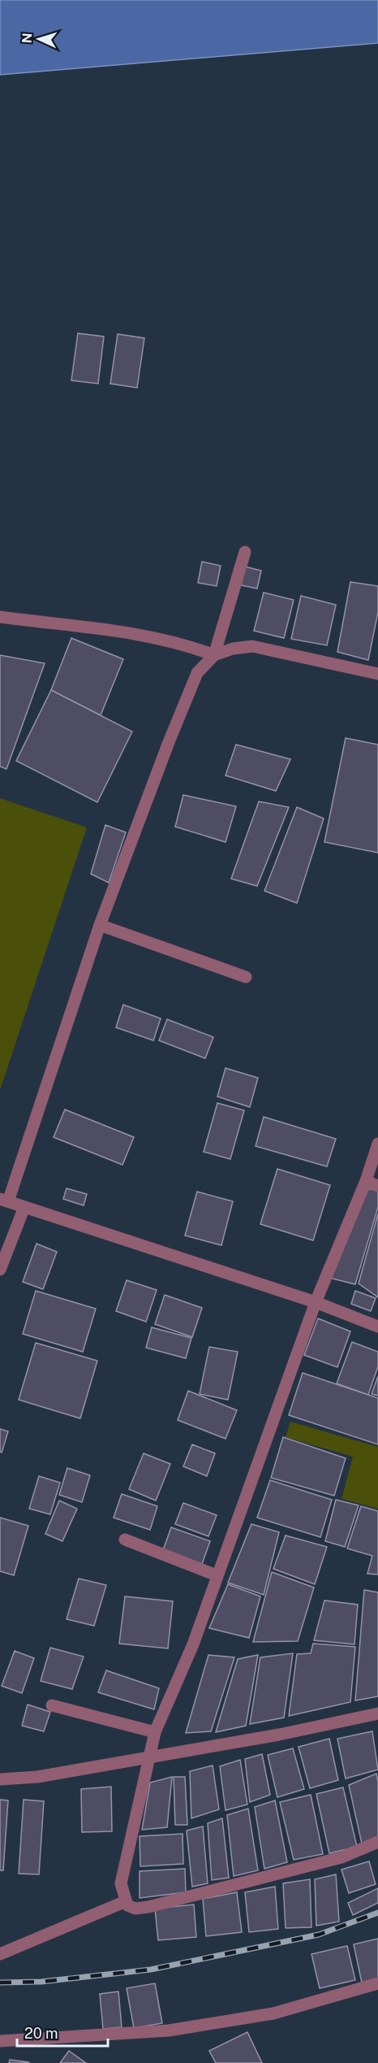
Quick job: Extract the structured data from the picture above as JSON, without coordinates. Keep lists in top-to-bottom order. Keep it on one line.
{"scale_bar":"20 m","north":"left"}
